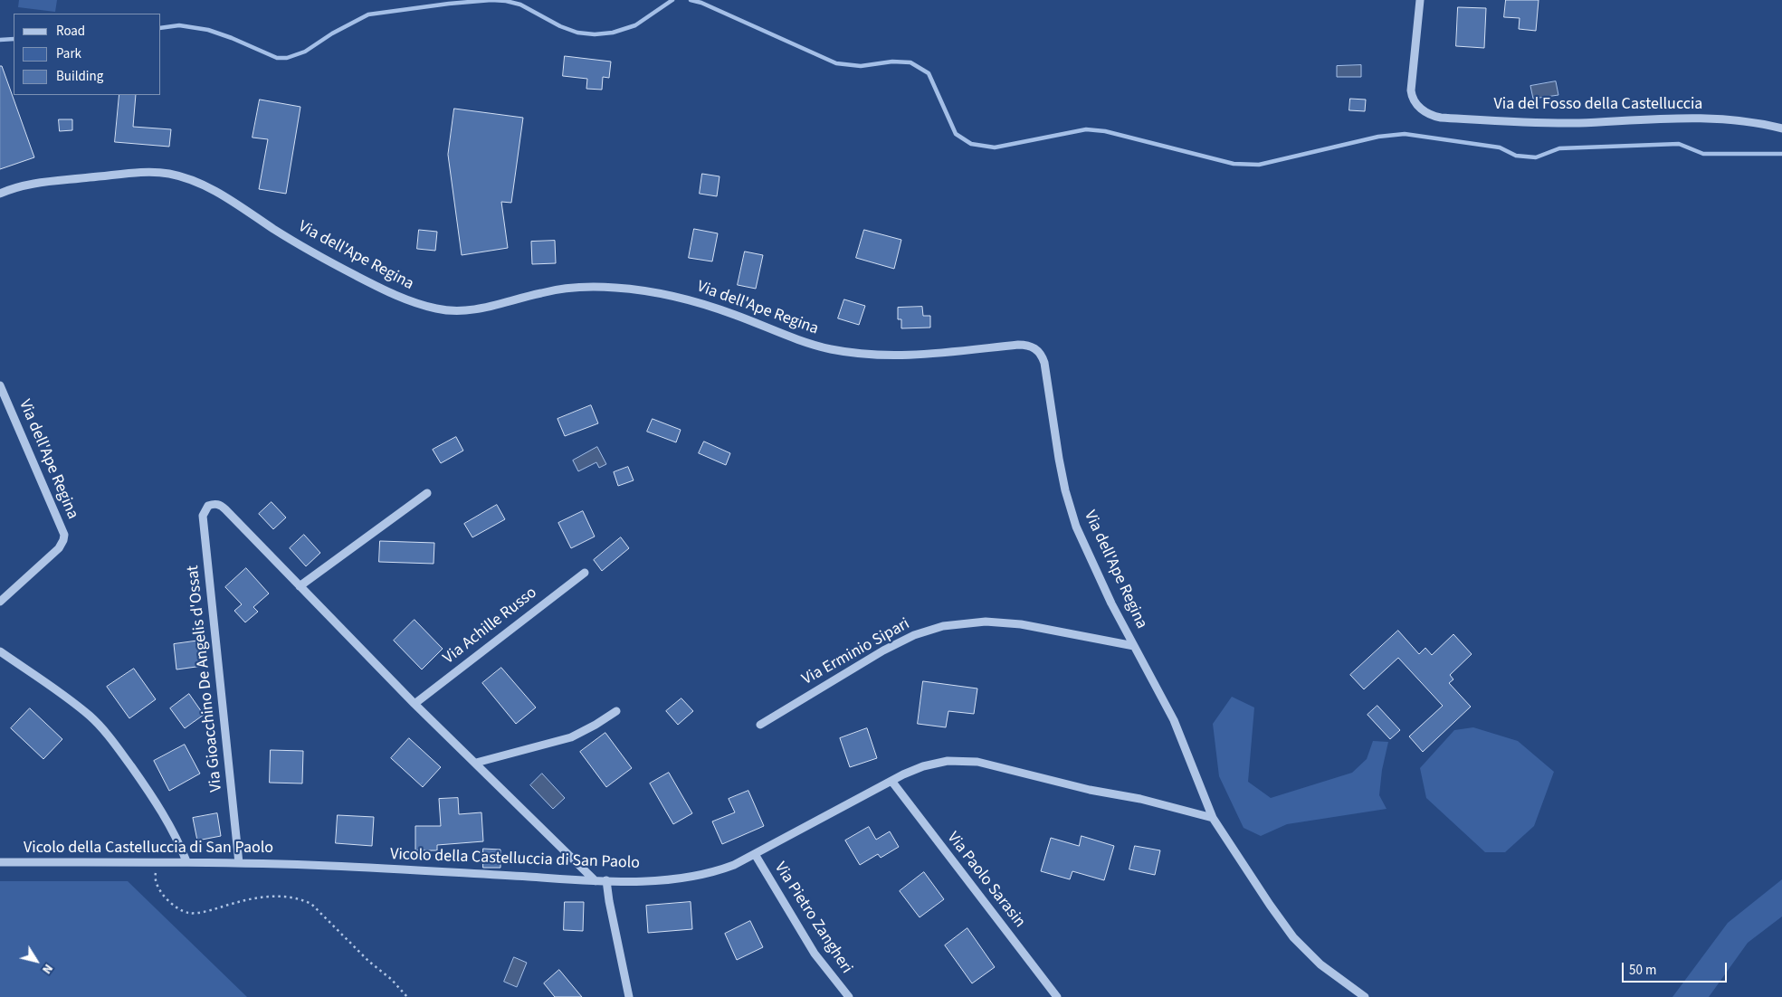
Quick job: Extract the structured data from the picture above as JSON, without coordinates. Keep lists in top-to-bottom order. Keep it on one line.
{"streets":{"street":["Via del Fosso della Castelluccia","Via dell'Ape Regina","Via Achille Russo","Via Erminio Sipari","Via Gioacchino De Angelis d'Ossat","Vicolo della Castelluccia di San Paolo","Via Paolo Sarasin","Via Pietro Zangheri"]},"crossings":[["Via dell'Ape Regina","Via Erminio Sipari"],["Via dell'Ape Regina","Vicolo della Castelluccia di San Paolo"],["Via Gioacchino De Angelis d'Ossat","Vicolo della Castelluccia di San Paolo"],["Vicolo della Castelluccia di San Paolo","Via Paolo Sarasin"],["Vicolo della Castelluccia di San Paolo","Via Pietro Zangheri"]],"legend":["Road","Park","Building"],"scale_bar":"50 m","north":"bottom right"}
